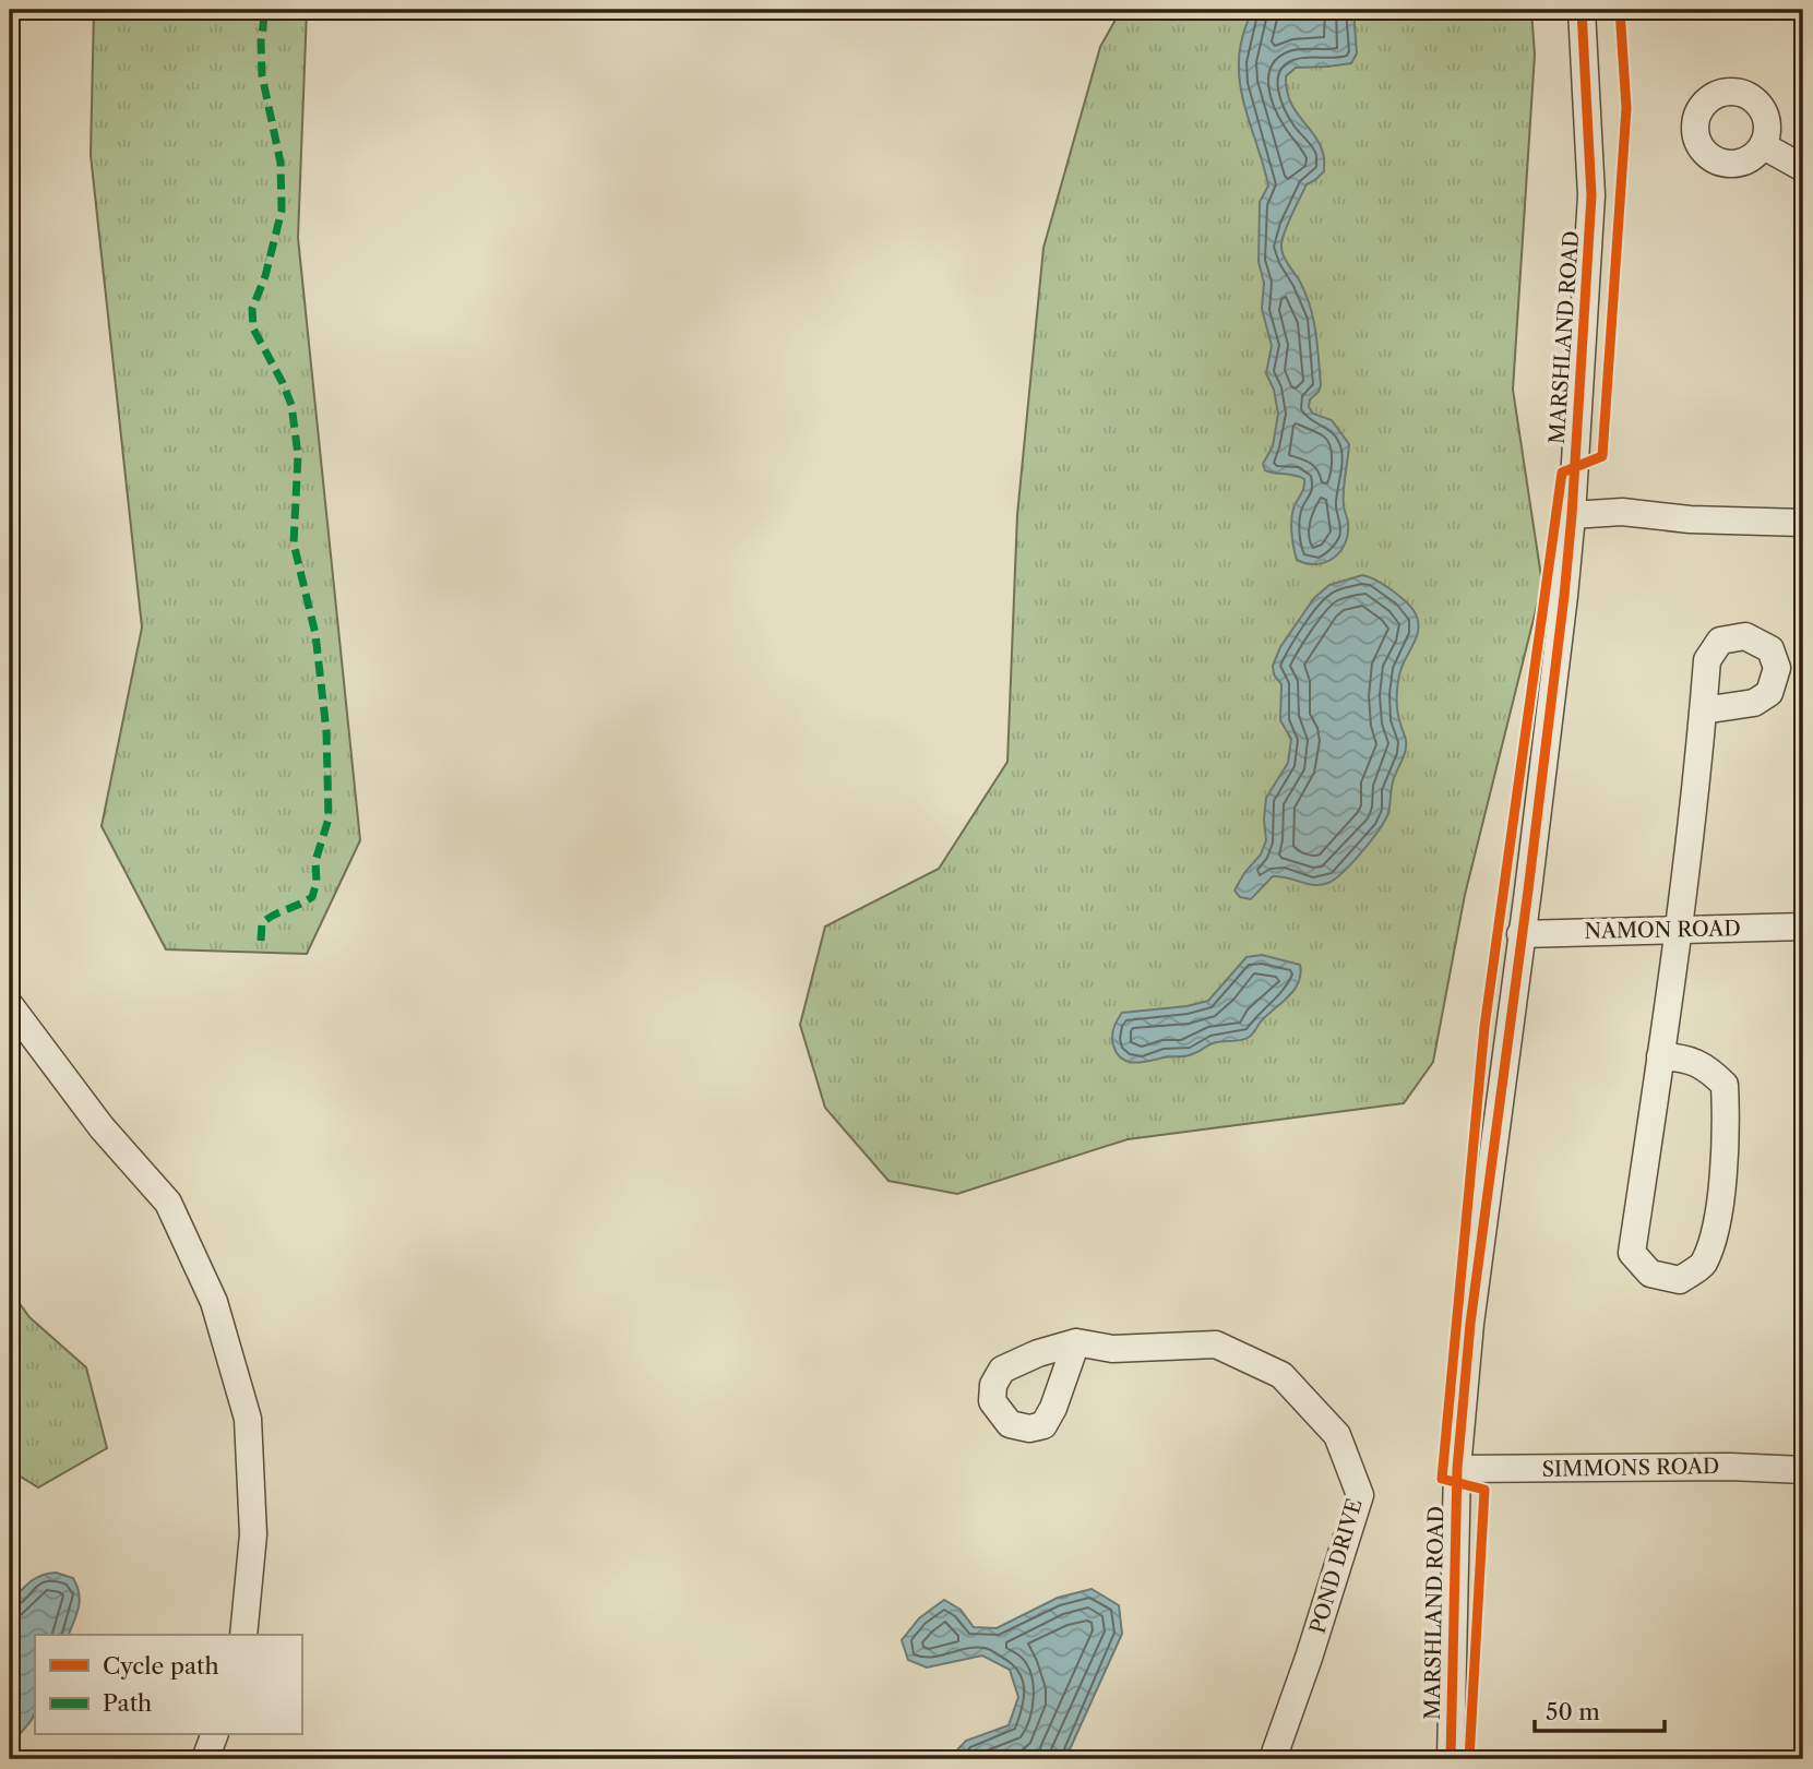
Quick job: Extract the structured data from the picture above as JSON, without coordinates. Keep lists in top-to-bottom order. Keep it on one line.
{"streets":{"street":["MARSHLAND ROAD","NAMON ROAD","SIMMONS ROAD","POND DRIVE"]},"crossings":[["MARSHLAND ROAD","NAMON ROAD"],["MARSHLAND ROAD","SIMMONS ROAD"]],"legend":["Cycle path","Path"],"scale_bar":"50 m"}
